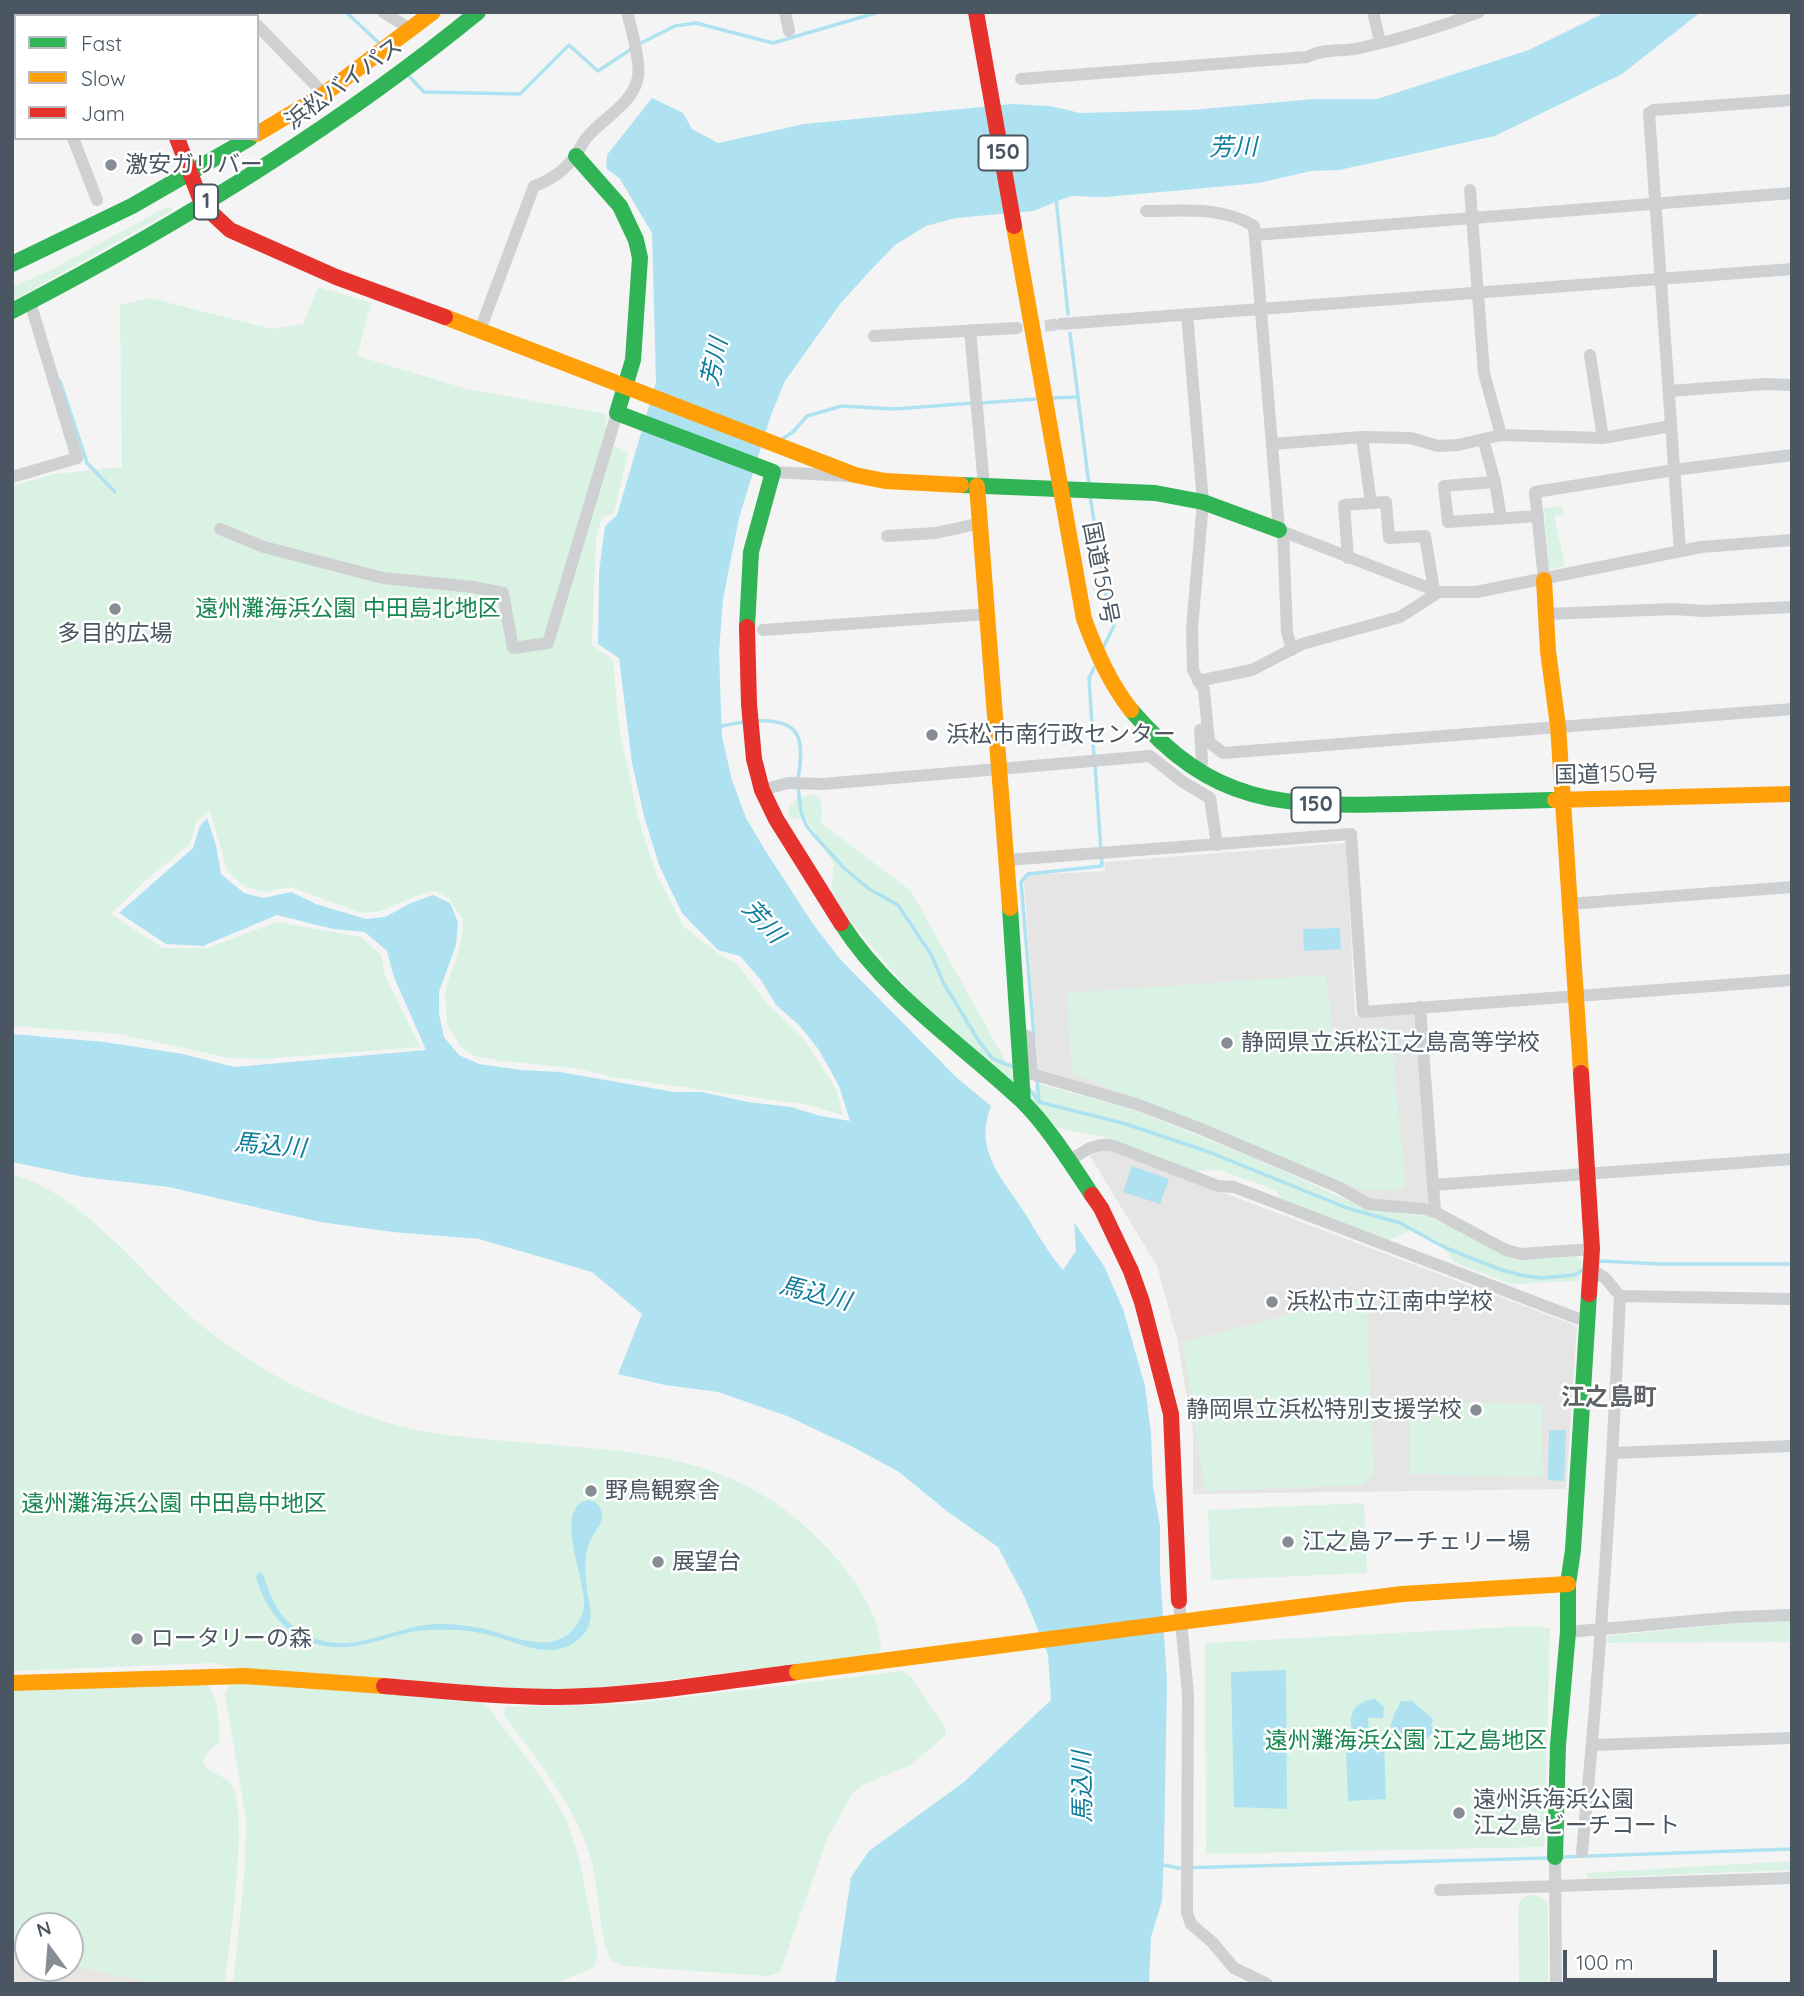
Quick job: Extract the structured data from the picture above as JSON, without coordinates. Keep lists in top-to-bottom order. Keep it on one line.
{"streets":{"main road":["浜松バイパス","150","1","国道150号"]},"districts":["江之島町"],"water":["芳川","馬込川"],"parks":["遠州灘海浜公園 中田島北地区","遠州灘海浜公園 中田島中地区","遠州灘海浜公園 江之島地区"],"places":["激安ガリバー","多目的広場","浜松市南行政センター","静岡県立浜松江之島高等学校","浜松市立江南中学校","静岡県立浜松特別支援学校","野鳥観察舎","江之島アーチェリー場","展望台","ロータリーの森","遠州浜海浜公園 江之島ビーチコート"],"legend":["Fast","Slow","Jam"],"scale_bar":"100 m","north":"top"}
